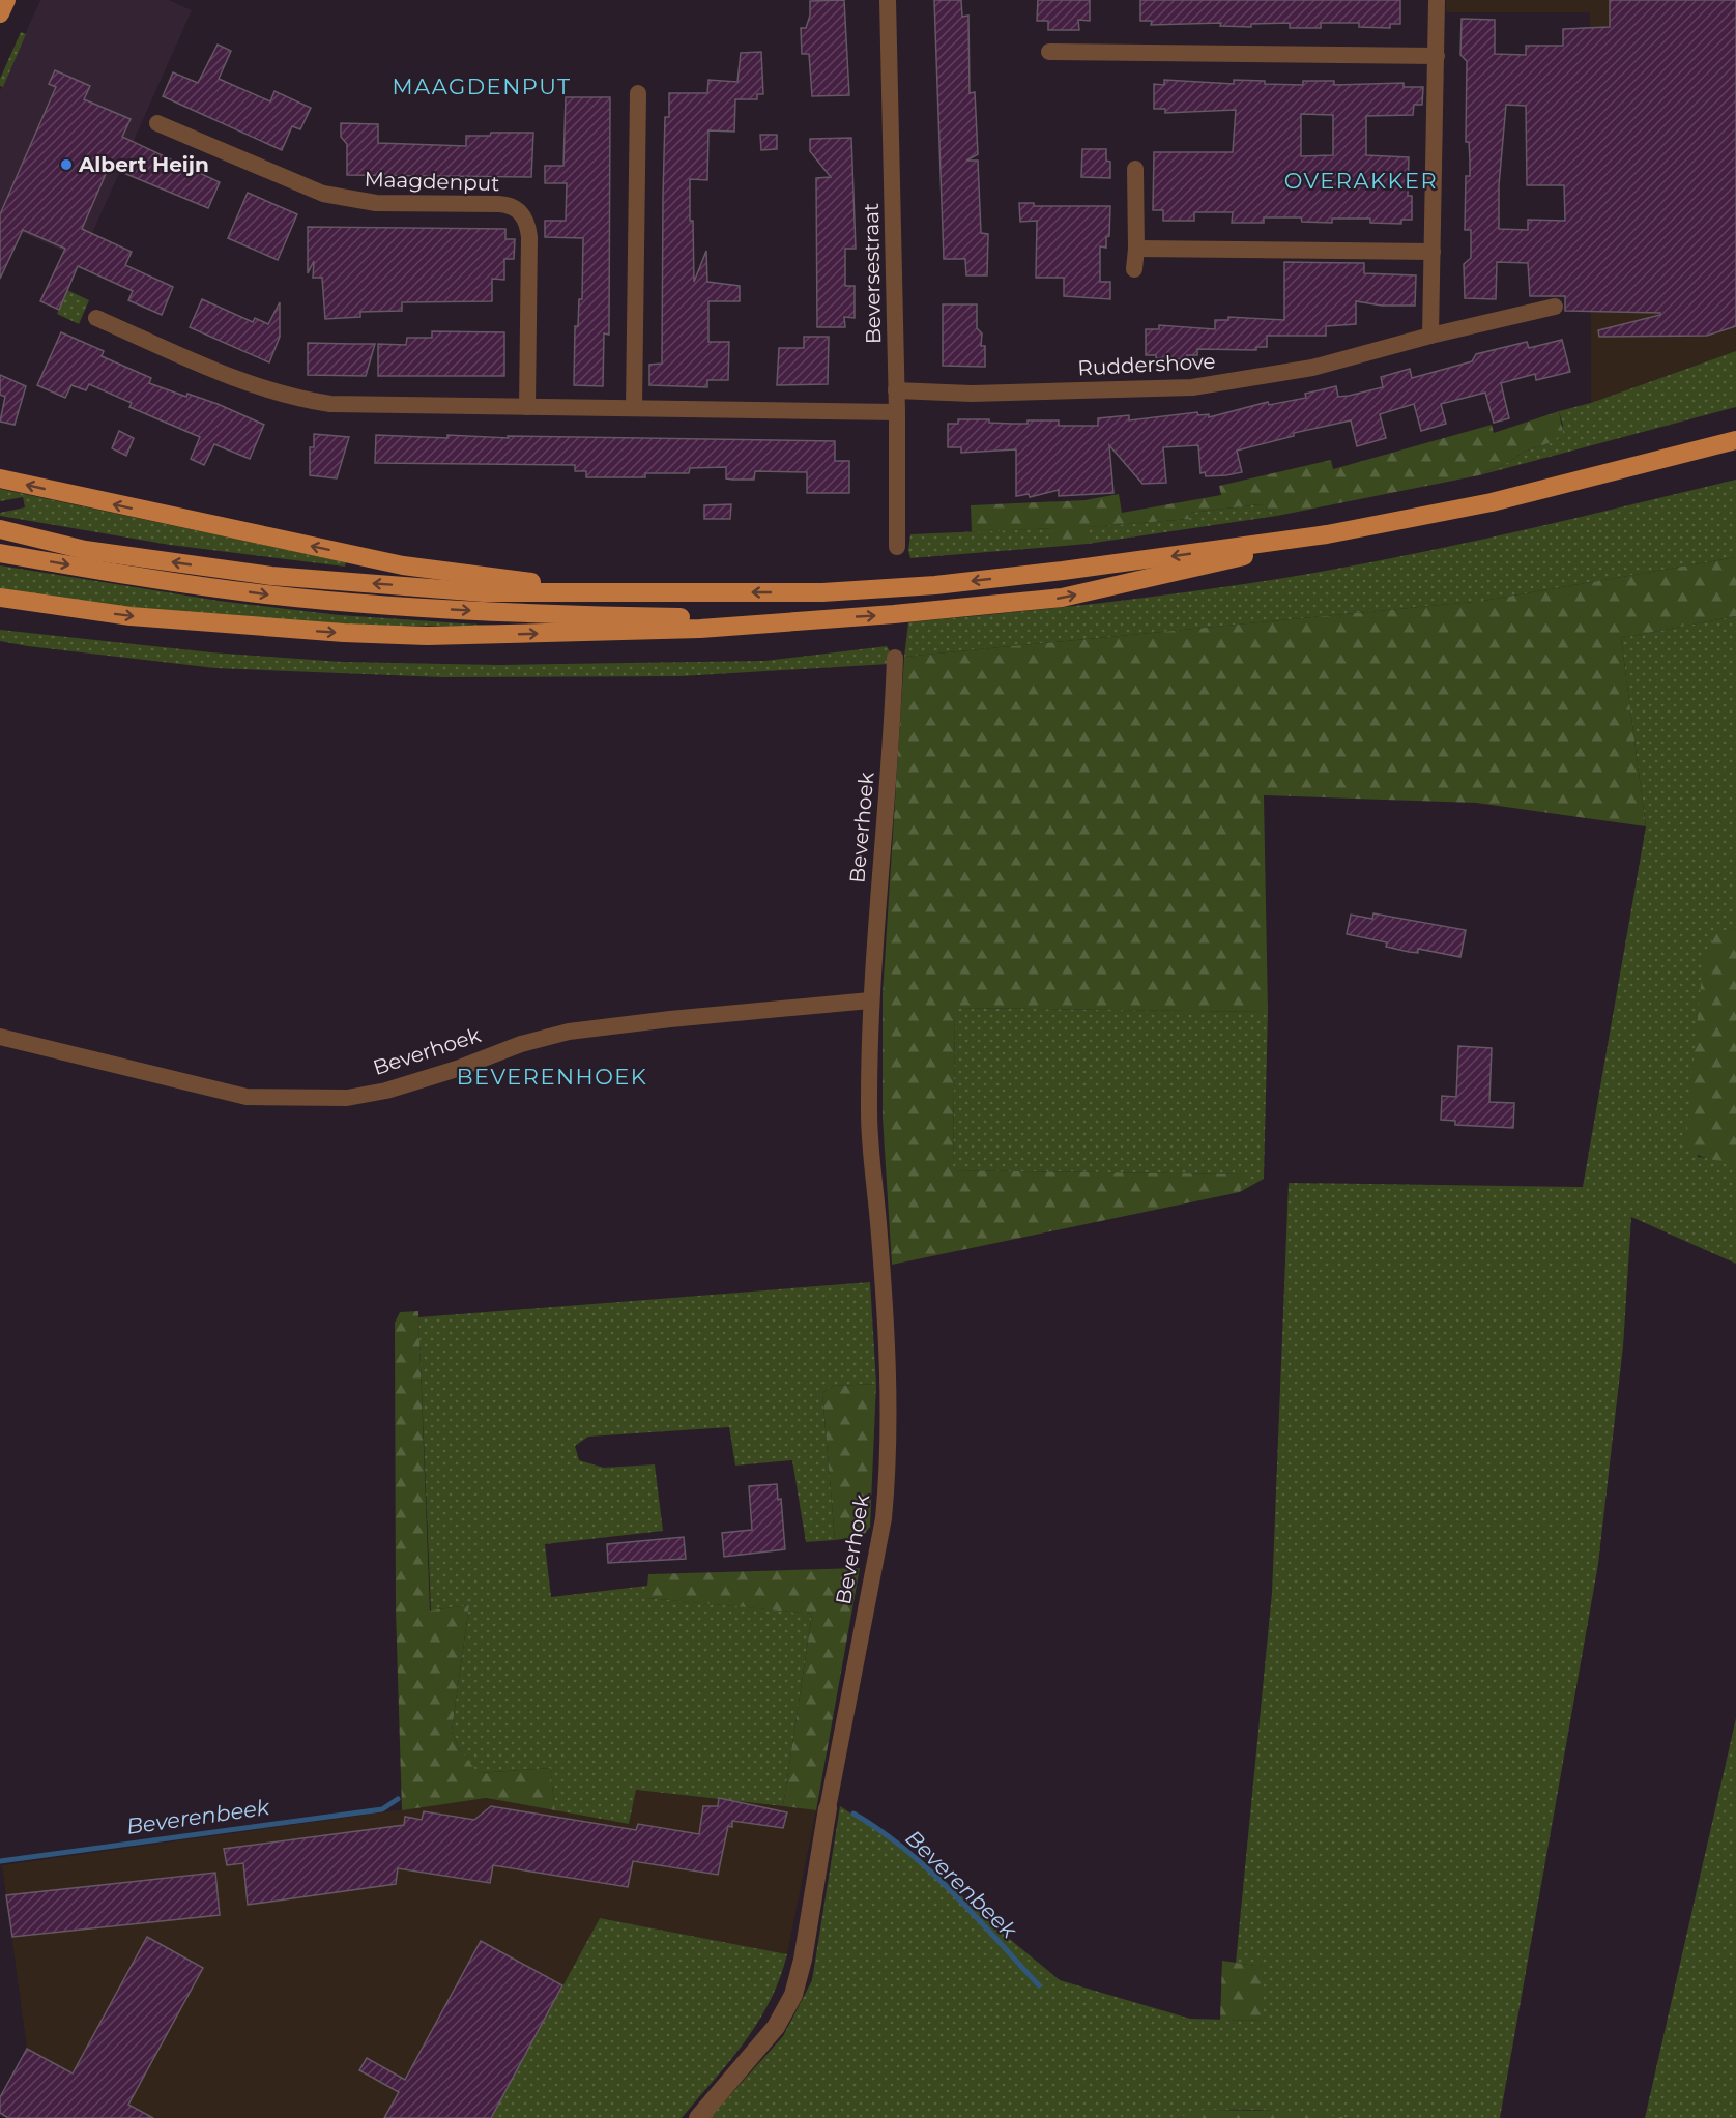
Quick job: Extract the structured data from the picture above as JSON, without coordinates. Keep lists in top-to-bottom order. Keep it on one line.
{"streets":{"street":["Maagdenput","Beversestraat","Ruddershove","Beverhoek"]},"crossings":[["Beversestraat","Ruddershove"]],"districts":["MAAGDENPUT","OVERAKKER","BEVERENHOEK"],"water":["Beverenbeek"],"places":["Albert Heijn"]}
